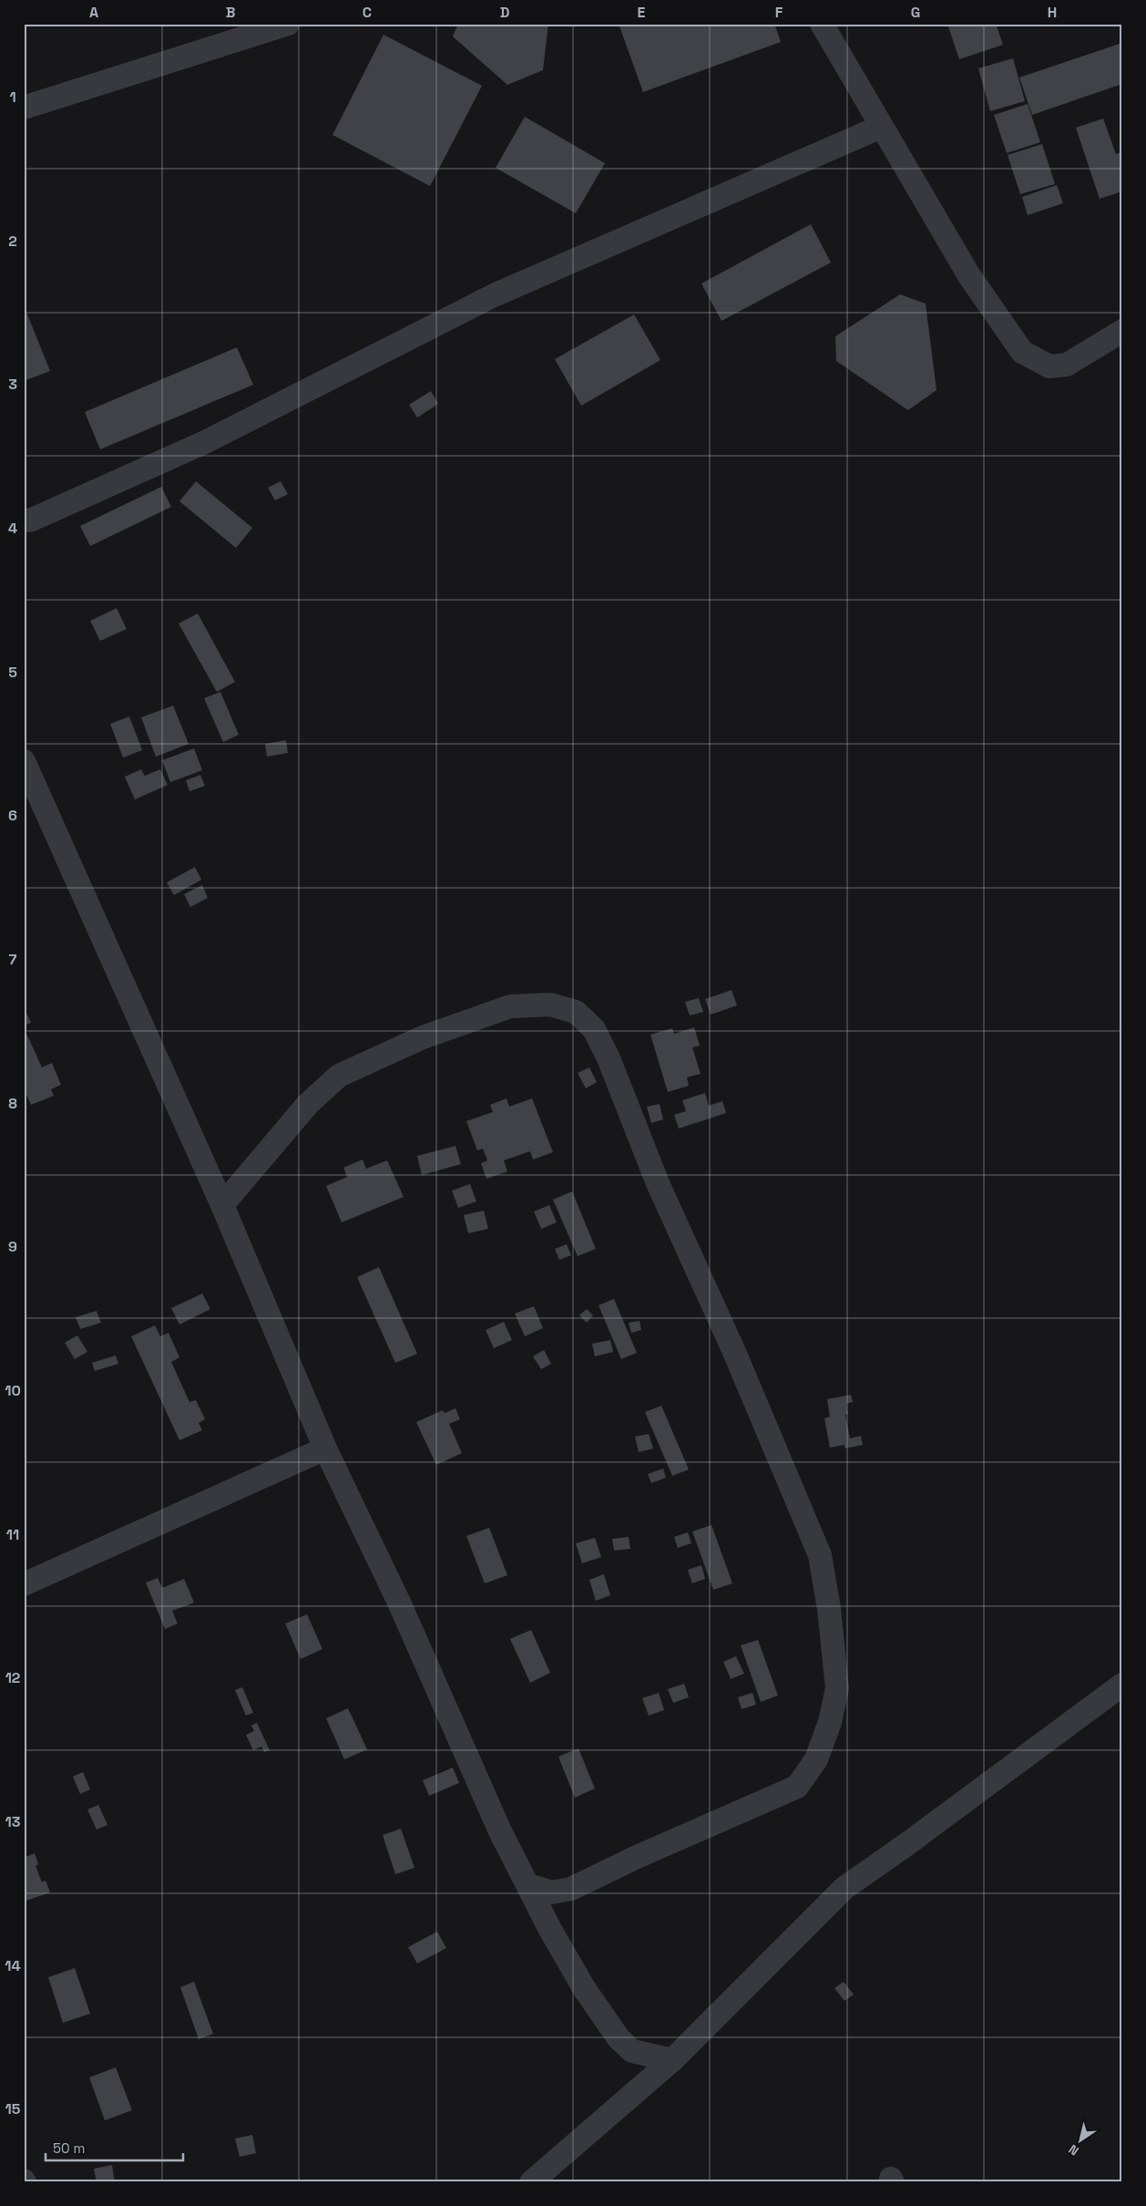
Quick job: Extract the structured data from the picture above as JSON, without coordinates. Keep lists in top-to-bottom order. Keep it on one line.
{"scale_bar":"50 m","north":"bottom left","grid":{"columns":["A","B","C","D","E","F","G","H"],"rows":["1","2","3","4","5","6","7","8","9","10","11","12","13","14","15"]}}
